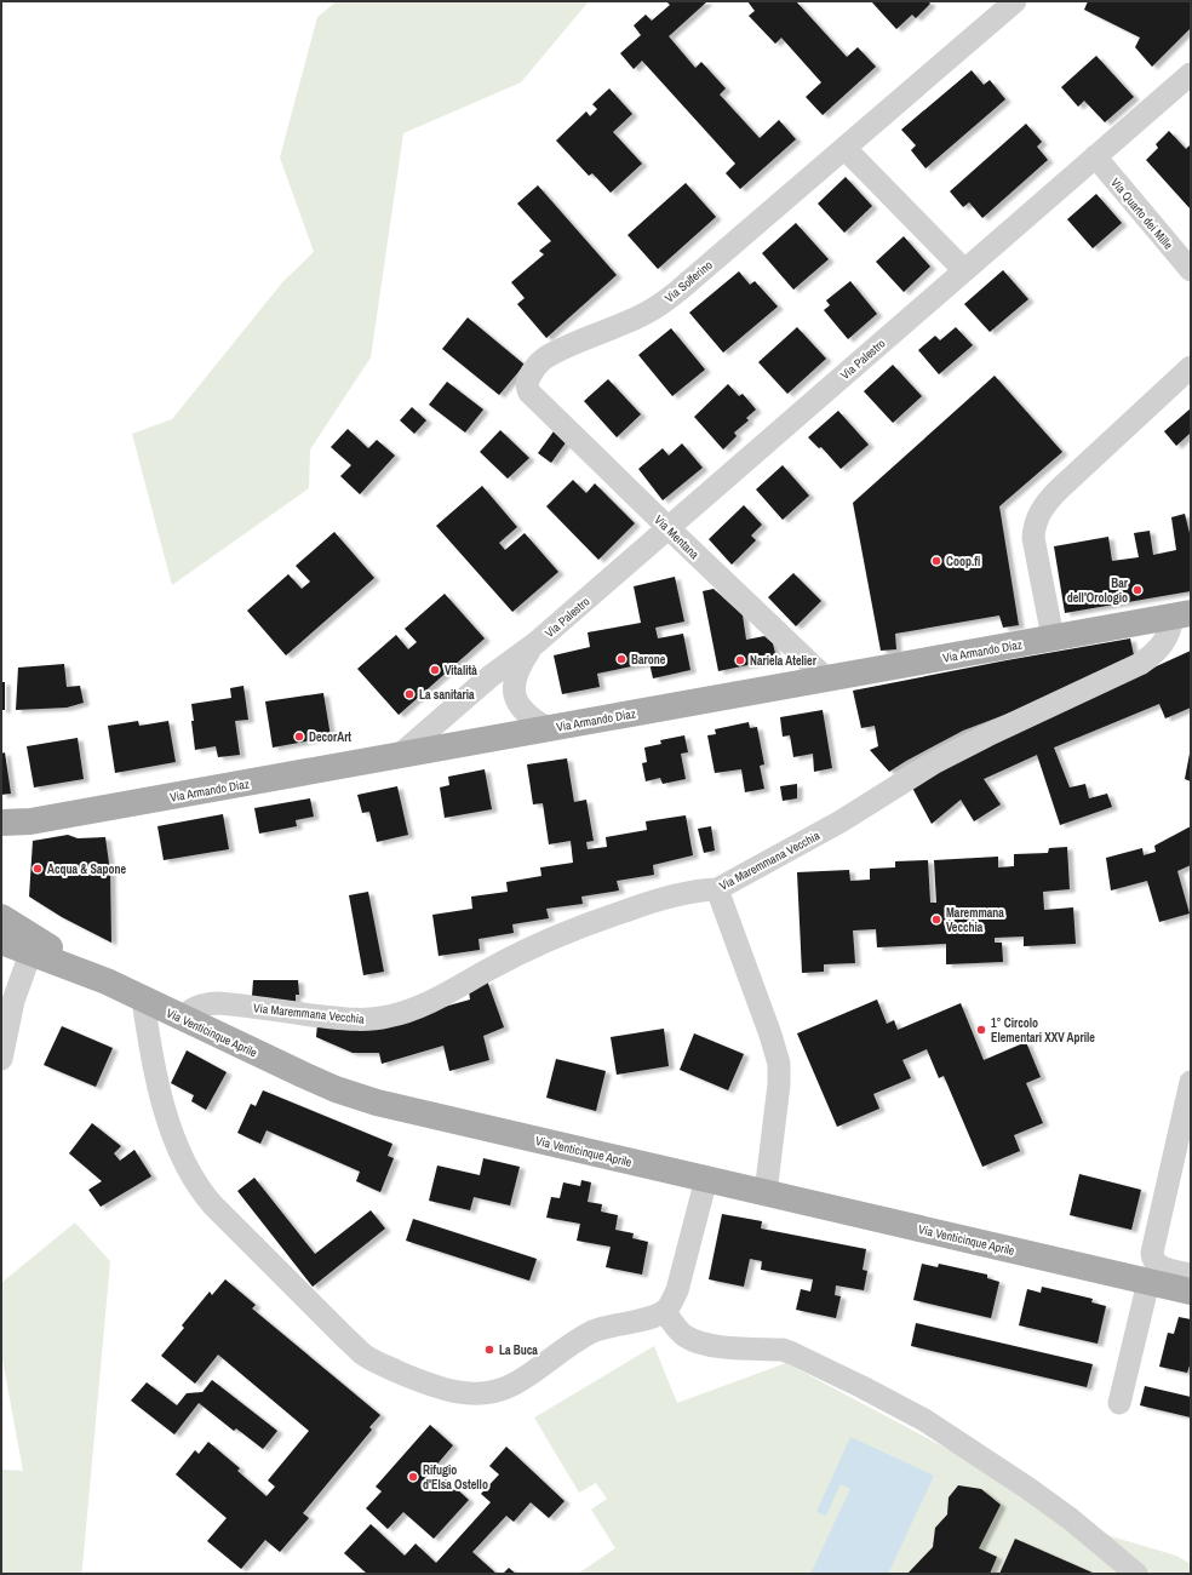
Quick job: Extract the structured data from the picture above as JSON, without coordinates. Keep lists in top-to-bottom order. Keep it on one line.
{"streets":{"main road":["Via Armando Diaz","Via Venticinque Aprile"],"street":["Via Quarto dei Mille","Via Solferino","Via Palestro","Via Mentana","Via Maremmana Vecchia"]},"crossings":[["Via Quarto dei Mille","Via Palestro"],["Via Solferino","Via Mentana"],["Via Palestro","Via Mentana"],["Via Palestro","Via Armando Diaz"],["Via Mentana","Via Armando Diaz"],["Via Armando Diaz","Via Maremmana Vecchia"],["Via Maremmana Vecchia","Via Venticinque Aprile"]],"places":["Coop.fi","Bar dell'Orologio","Barone","Nariela Atelier","Vitalità","La sanitaria","DecorArt","Acqua & Sapone","Maremmana Vecchia","1° Circolo Elementari XXV Aprile","La Buca","Rifugio d'Elsa Ostello"]}
